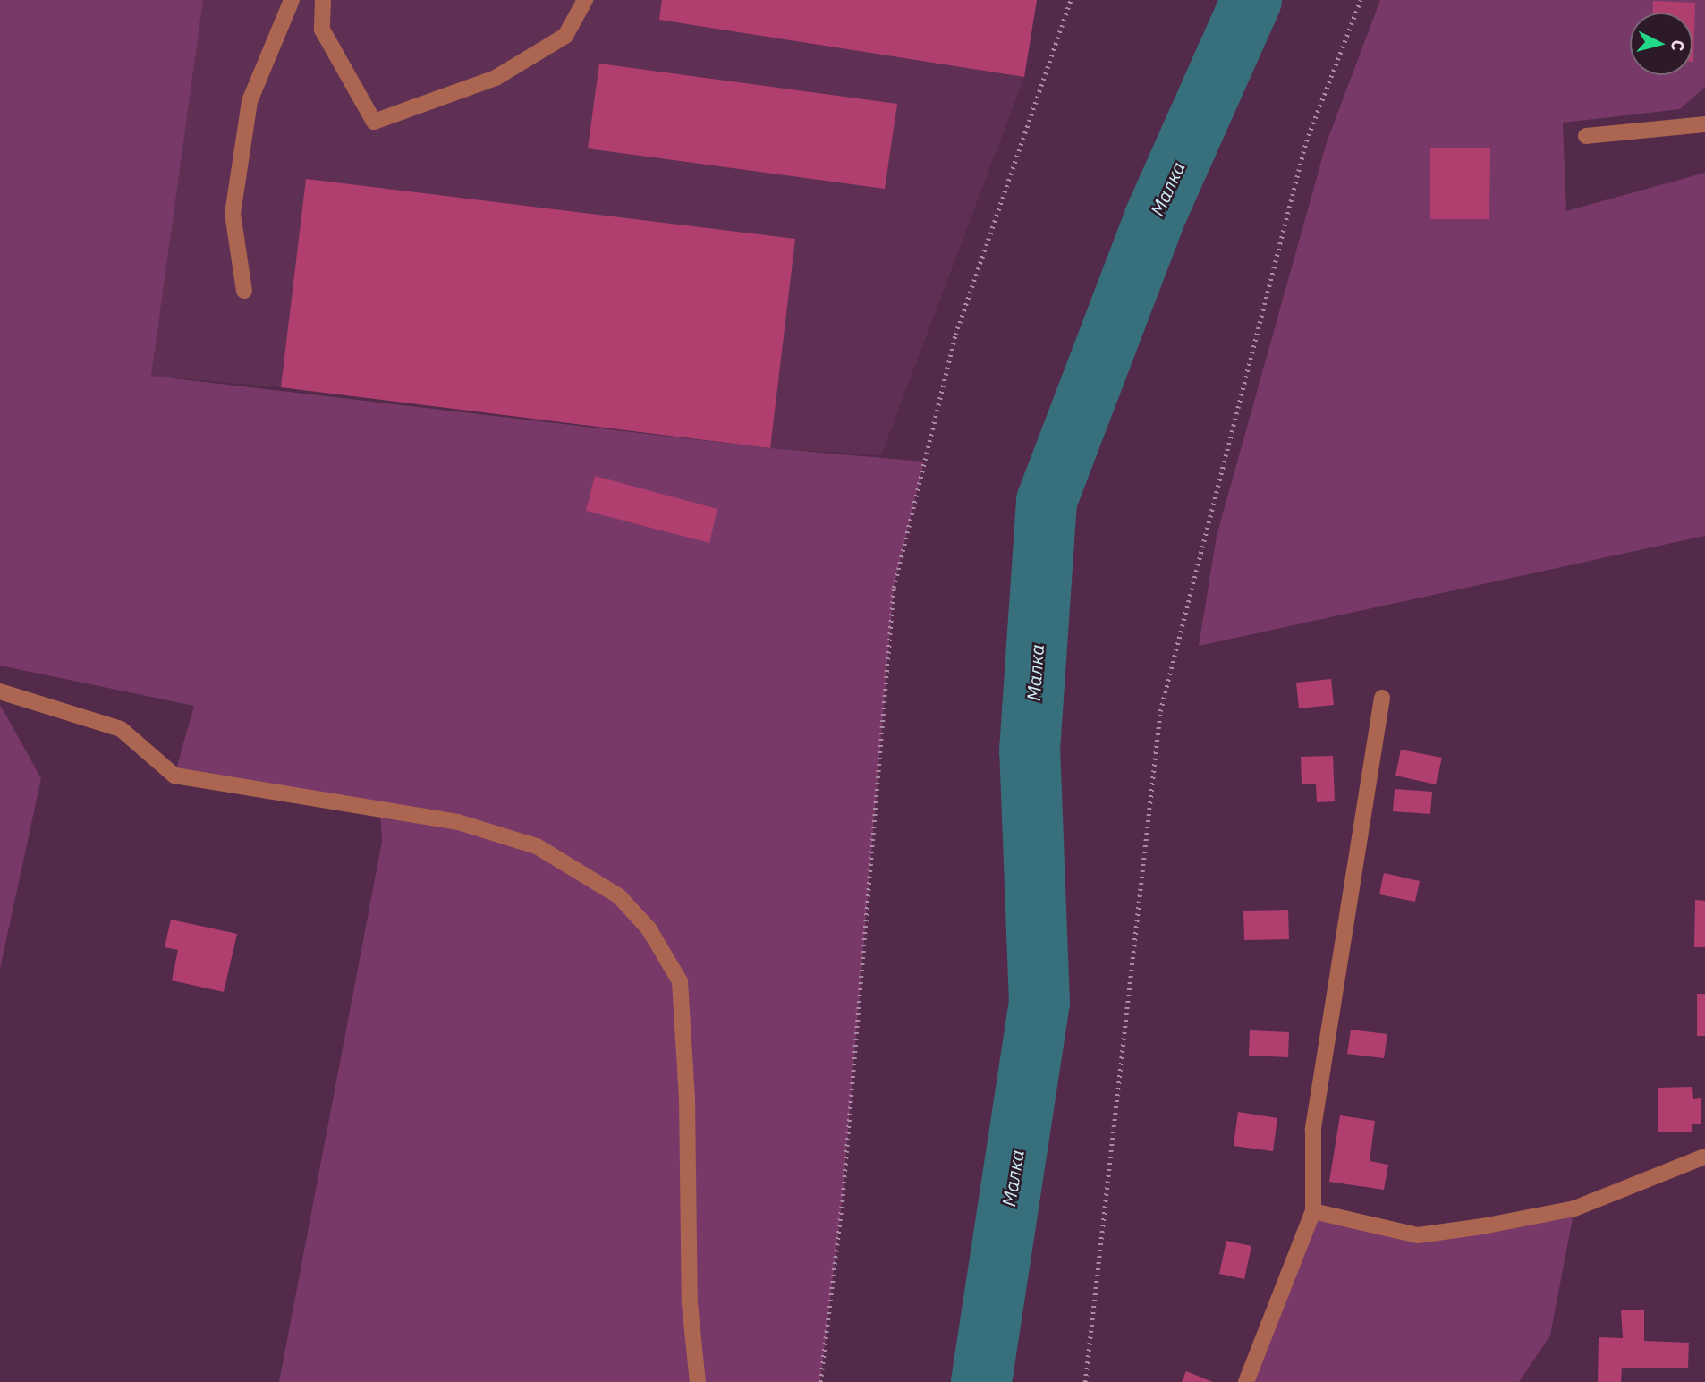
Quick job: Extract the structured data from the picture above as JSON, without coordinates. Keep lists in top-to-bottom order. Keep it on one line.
{"water":["Малка"],"north":"right"}
